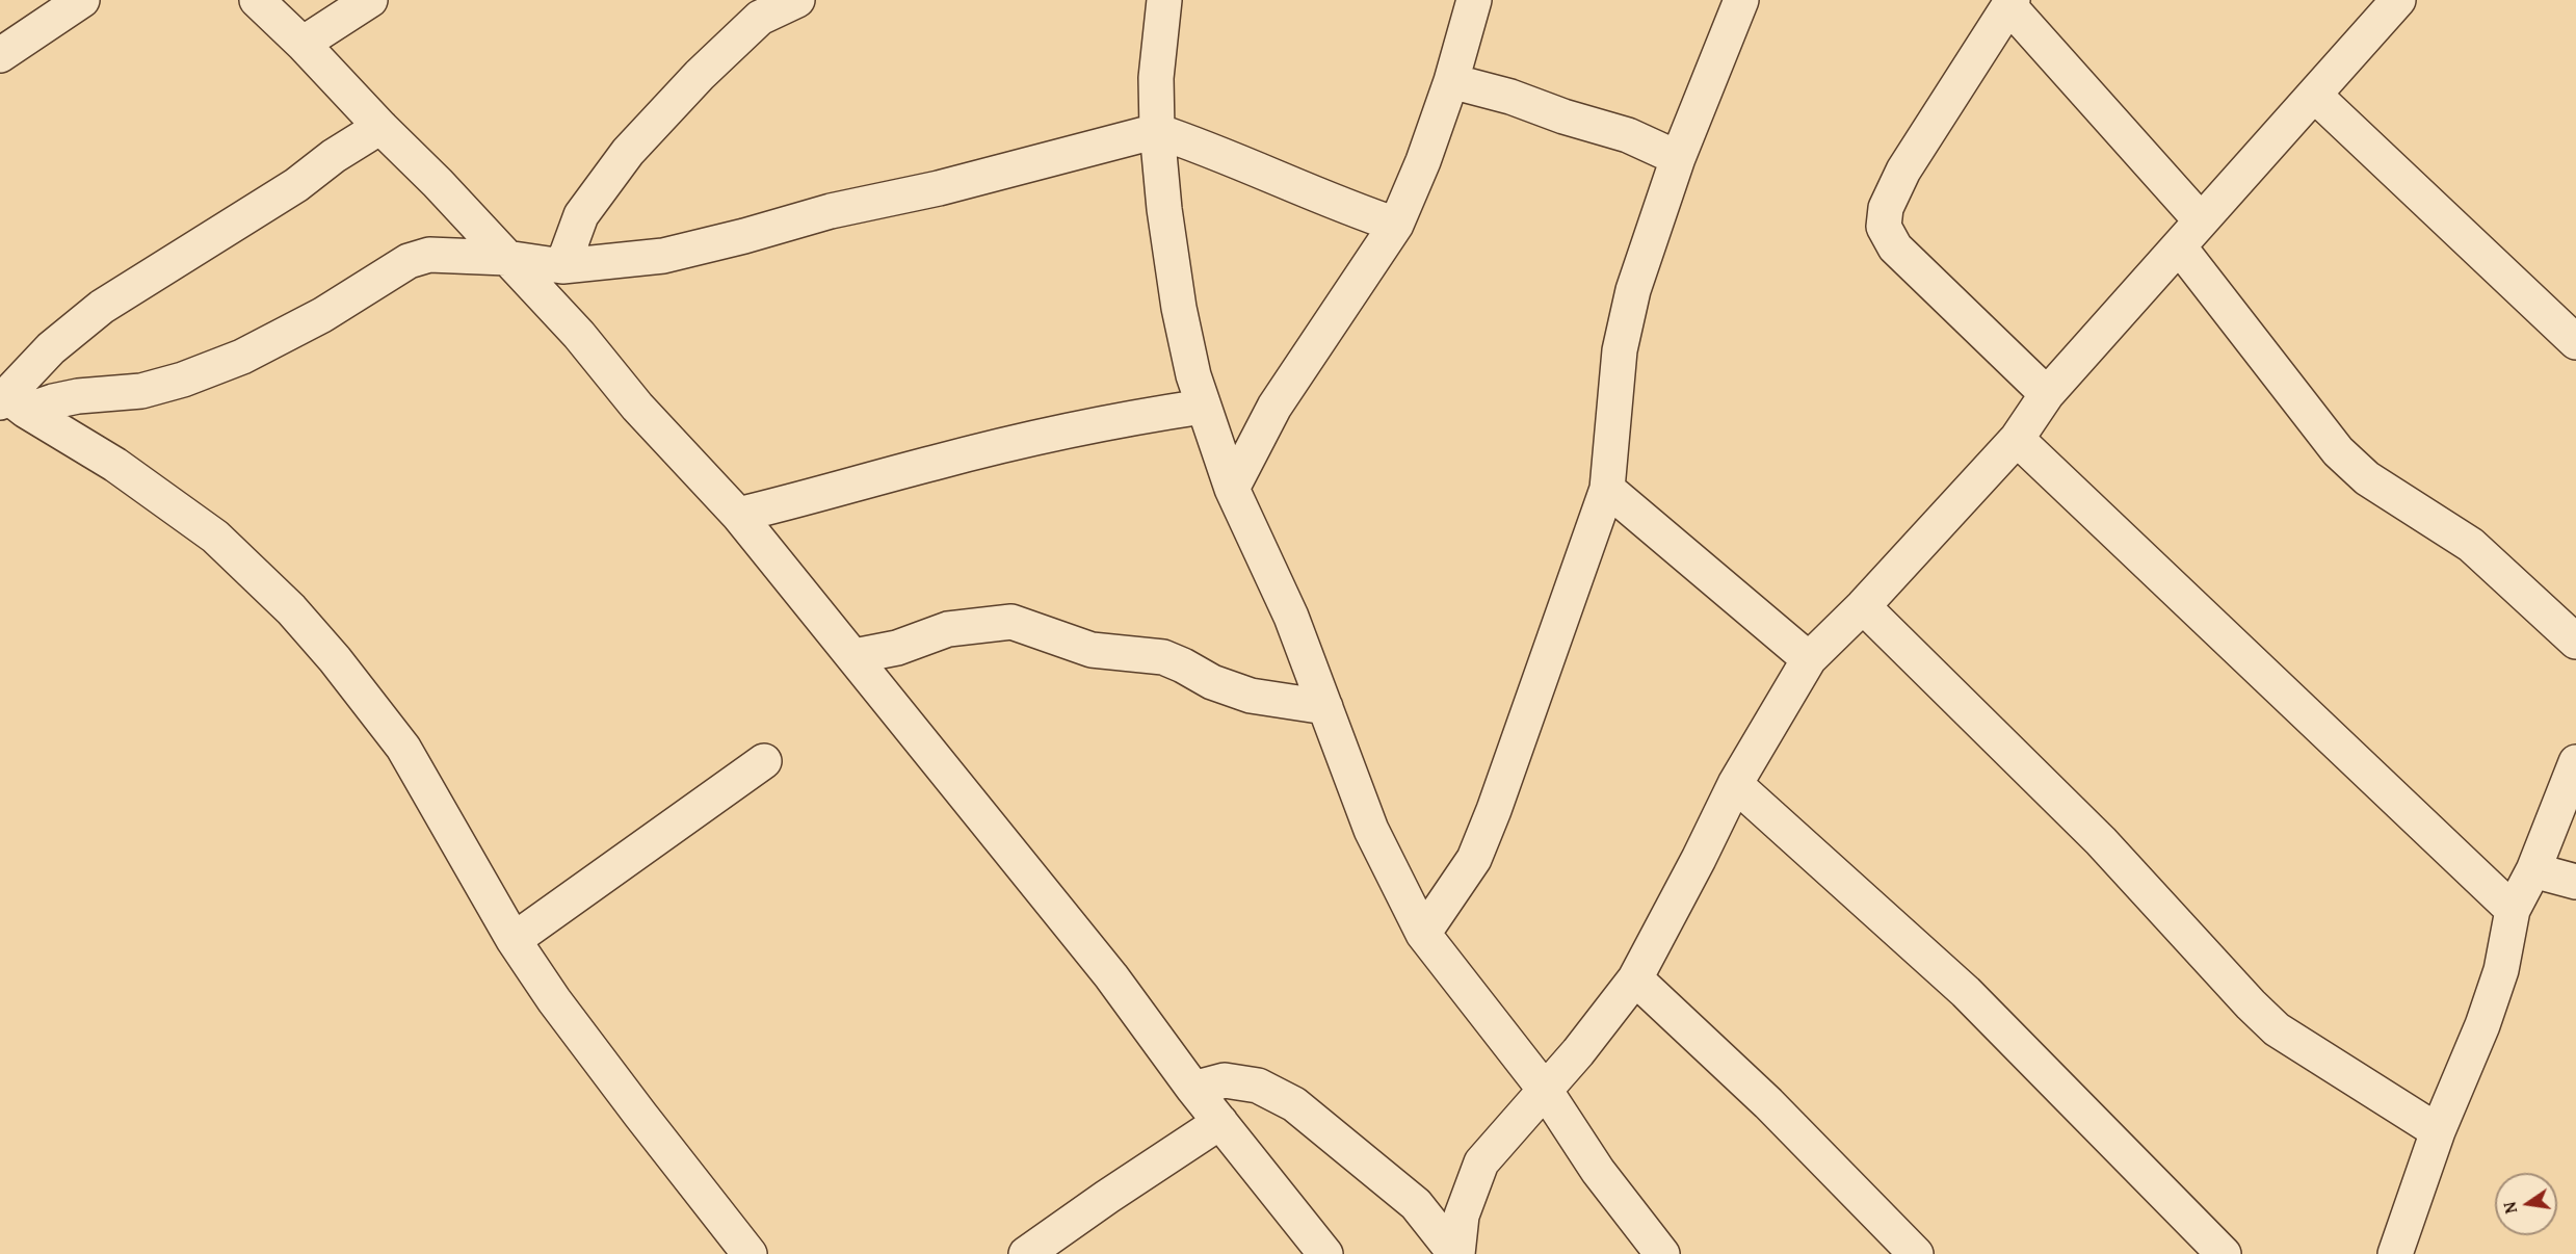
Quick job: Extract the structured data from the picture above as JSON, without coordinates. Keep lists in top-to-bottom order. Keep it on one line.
{"north":"left"}
